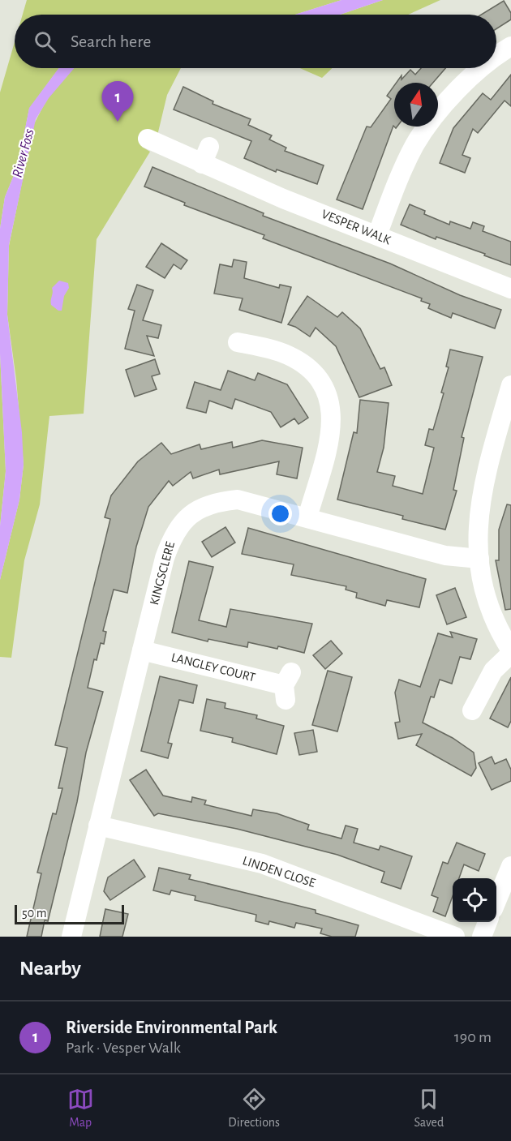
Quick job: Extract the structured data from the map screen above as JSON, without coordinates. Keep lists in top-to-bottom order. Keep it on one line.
{"streets":{"street":["VESPER WALK","KINGSCLERE","LANGLEY COURT","LINDEN CLOSE"]},"crossings":[["KINGSCLERE","LANGLEY COURT"],["KINGSCLERE","LINDEN CLOSE"]],"water":["River Foss"],"scale_bar":"50 m","north":"top","page":{"search":"Search here","pins":"1","scale":"50 m","heading":"Nearby","list":[{"mark":"1","name":"Riverside Environmental Park","note":"Park · Vesper Walk","value":"190 m"}],"nav":["Map","Directions","Saved"]}}
